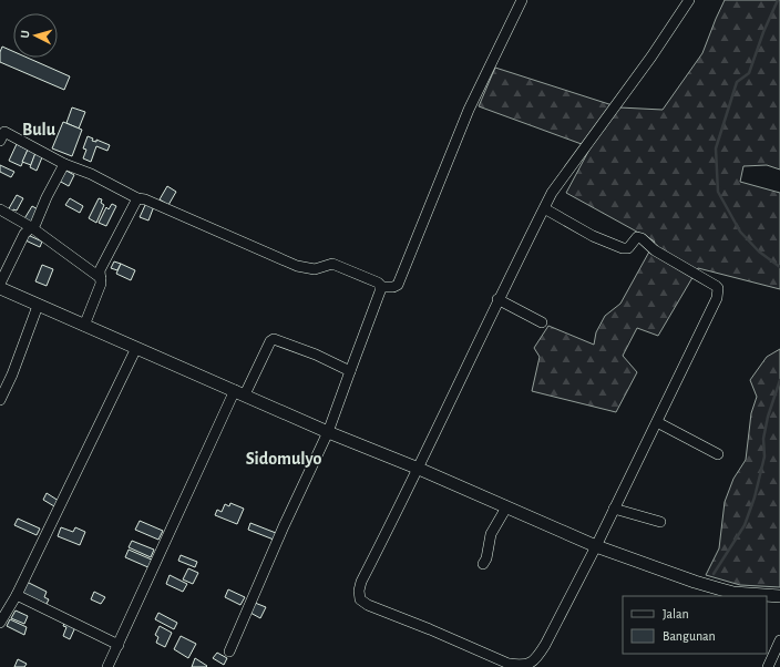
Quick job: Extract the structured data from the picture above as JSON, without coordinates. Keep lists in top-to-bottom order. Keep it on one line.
{"districts":["Bulu","Sidomulyo"],"legend":["Jalan","Bangunan"],"north":"left"}
